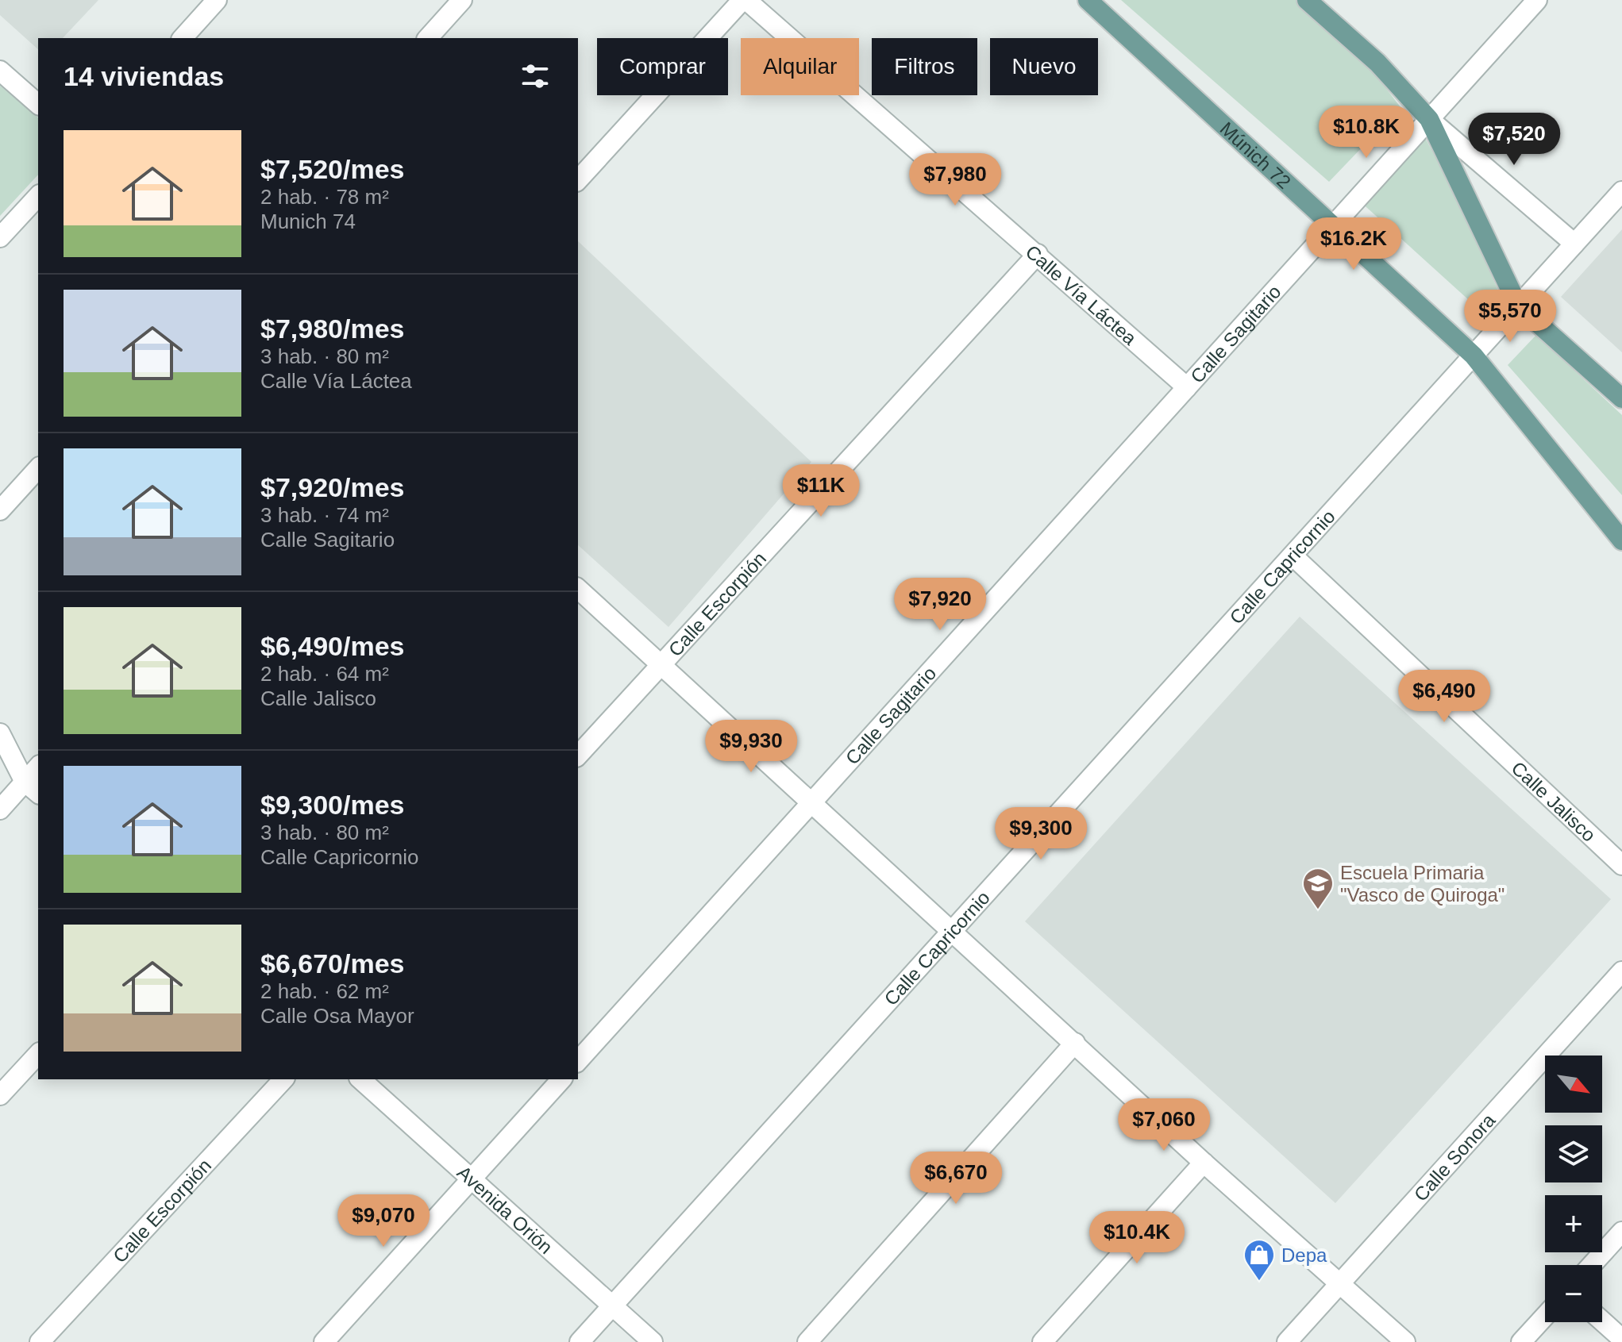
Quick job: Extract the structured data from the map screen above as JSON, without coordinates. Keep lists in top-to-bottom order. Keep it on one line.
{"streets":{"main road":["Múnich 72"],"street":["Calle Vía Láctea","Calle Sagitario","Calle Capricornio","Calle Escorpión","Calle Jalisco","Calle Sonora","Avenida Orión"]},"crossings":[["Múnich 72","Calle Sagitario"],["Múnich 72","Calle Capricornio"],["Calle Vía Láctea","Calle Sagitario"],["Calle Vía Láctea","Calle Escorpión"],["Calle Capricornio","Calle Jalisco"],["Calle Capricornio","Avenida Orión"]],"places":{"school or university":["Escuela Primaria \"Vasco de Quiroga\""],"shop":["Depa"]},"north":"bottom right","page":{"chip":["Comprar","Alquilar","Filtros","Nuevo"],"heading":"14 viviendas","price":["$10.8K","$7,520","$7,980","$16.2K","$5,570","$11K","$7,920","$6,490","$9,930","$9,300","$7,060","$6,670","$9,070","$10.4K"],"list":[{"name":"$7,520/mes","note":"2 hab. · 78 m² · Munich 74"},{"name":"$7,980/mes","note":"3 hab. · 80 m² · Calle Vía Láctea"},{"name":"$7,920/mes","note":"3 hab. · 74 m² · Calle Sagitario"},{"name":"$6,490/mes","note":"2 hab. · 64 m² · Calle Jalisco"},{"name":"$9,300/mes","note":"3 hab. · 80 m² · Calle Capricornio"},{"name":"$6,670/mes","note":"2 hab. · 62 m² · Calle Osa Mayor"}],"map_buttons":["+","−"]}}
